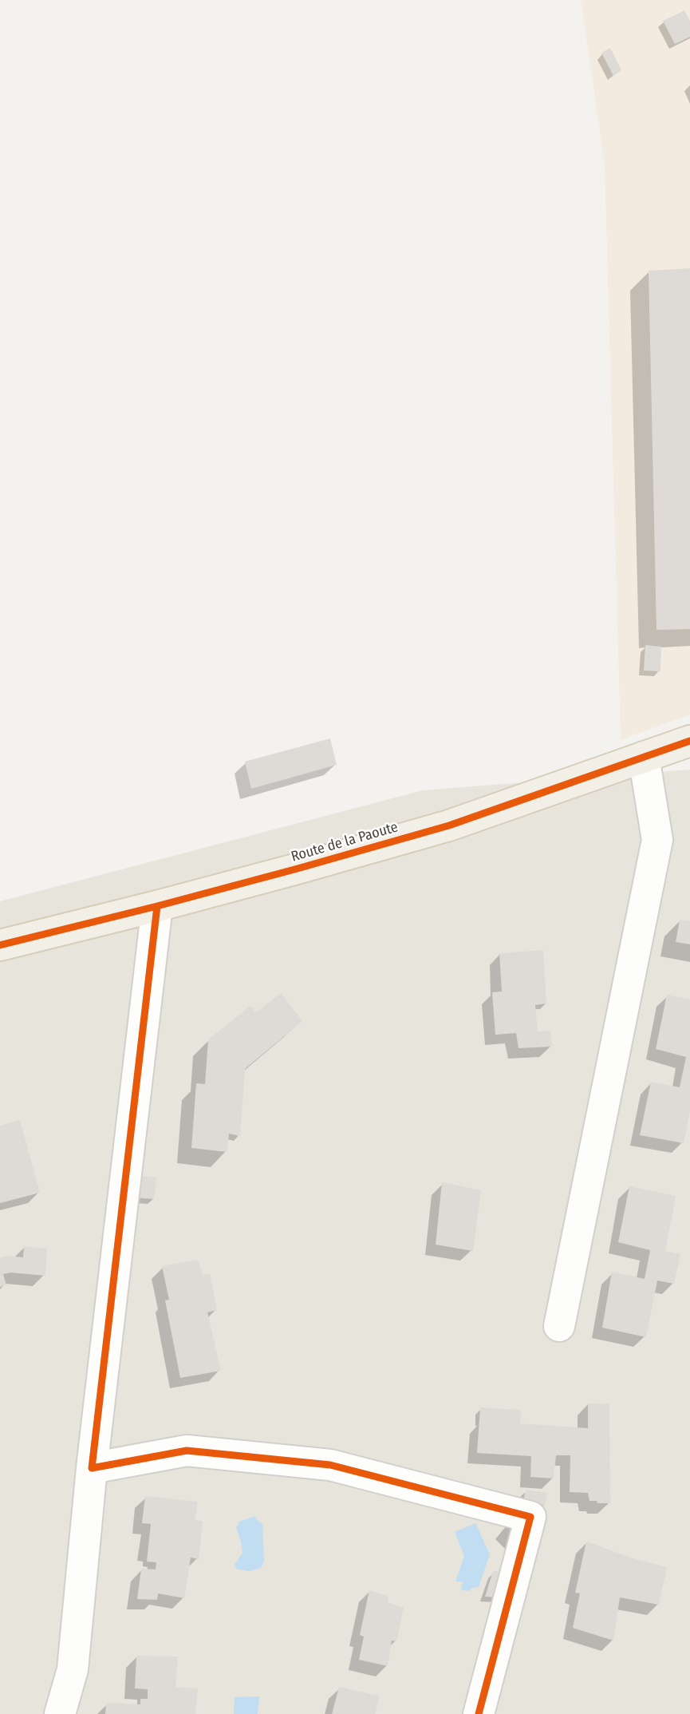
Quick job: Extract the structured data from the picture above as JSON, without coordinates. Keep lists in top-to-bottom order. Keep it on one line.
{"streets":{"main road":["Route de la Paoute"]}}
